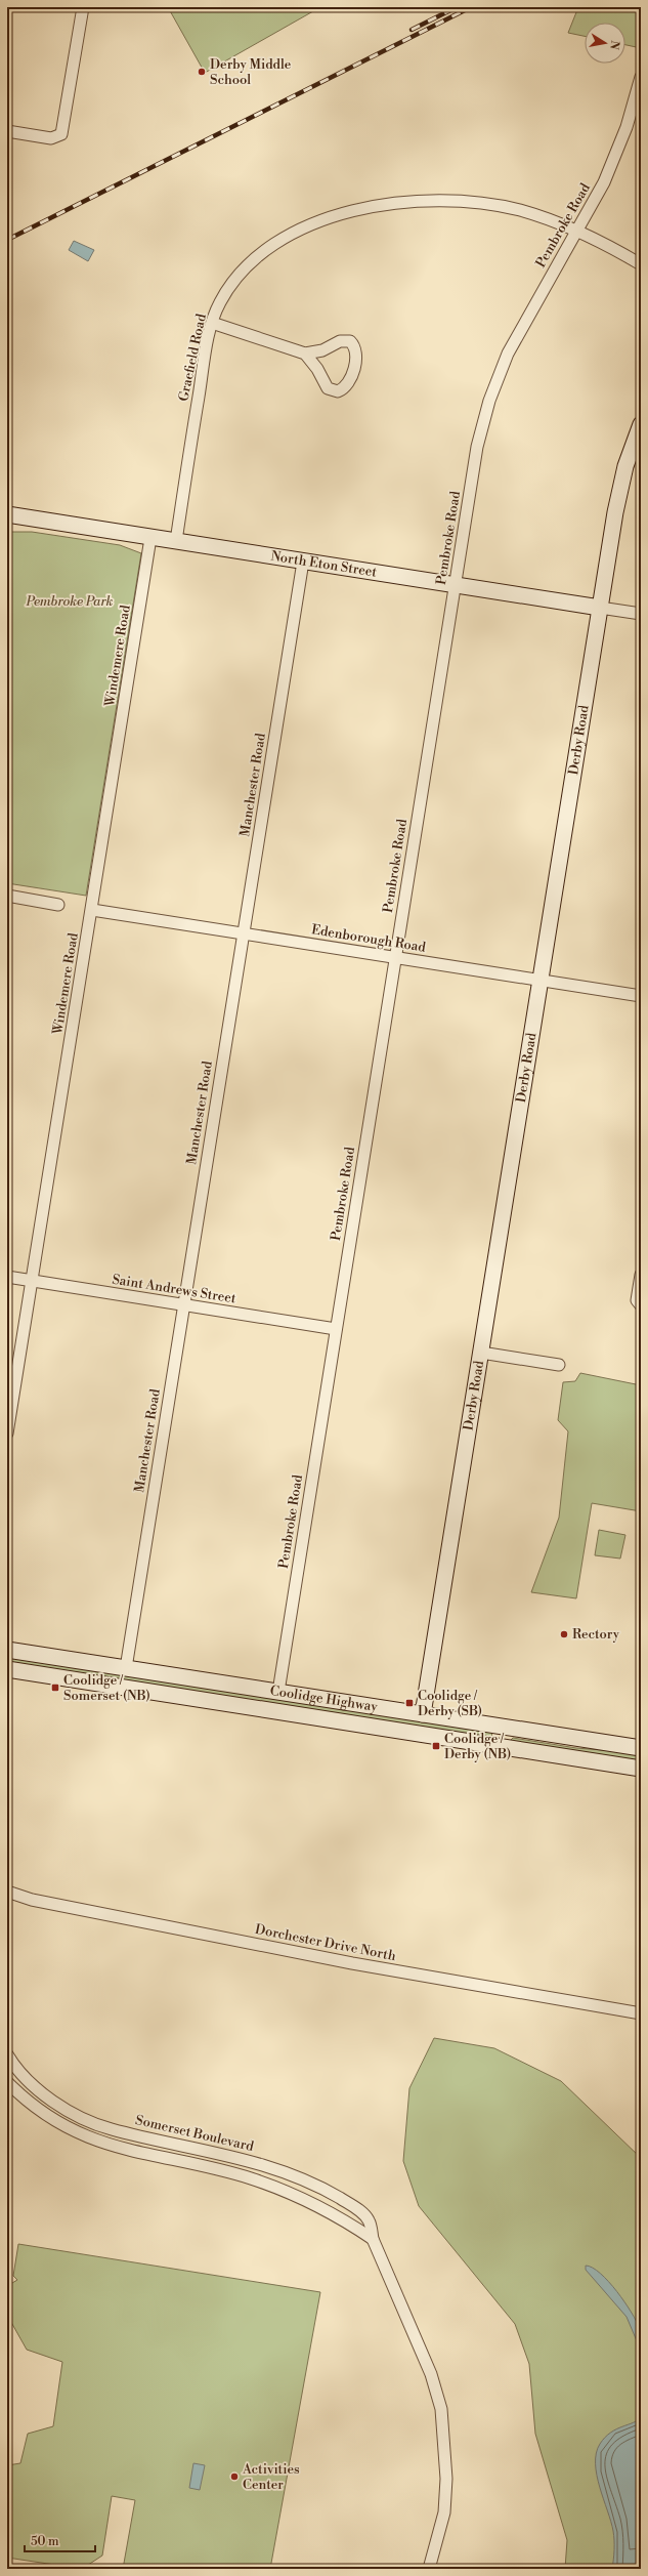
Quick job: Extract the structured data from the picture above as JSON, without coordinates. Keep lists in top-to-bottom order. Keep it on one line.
{"streets":{"street":["Pembroke Road","Graefield Road","North Eton Street","Windemere Road","Derby Road","Manchester Road","Edenborough Road","Saint Andrews Street","Coolidge Highway","Dorchester Drive North","Somerset Boulevard"]},"crossings":[["Pembroke Road","Graefield Road"],["Pembroke Road","North Eton Street"],["Pembroke Road","Edenborough Road"],["Pembroke Road","Saint Andrews Street"],["Pembroke Road","Coolidge Highway"],["Graefield Road","North Eton Street"],["North Eton Street","Windemere Road"],["North Eton Street","Derby Road"],["North Eton Street","Manchester Road"],["Windemere Road","Edenborough Road"],["Windemere Road","Saint Andrews Street"],["Derby Road","Edenborough Road"],["Derby Road","Coolidge Highway"],["Manchester Road","Edenborough Road"],["Manchester Road","Saint Andrews Street"],["Manchester Road","Coolidge Highway"]],"parks":["Pembroke Park"],"places":{"other":["Derby Middle School","Rectory","Activities Center"],"transit":["Coolidge / Somerset (NB)","Coolidge / Derby (SB)","Coolidge / Derby (NB)"]},"scale_bar":"50 m","north":"right"}
